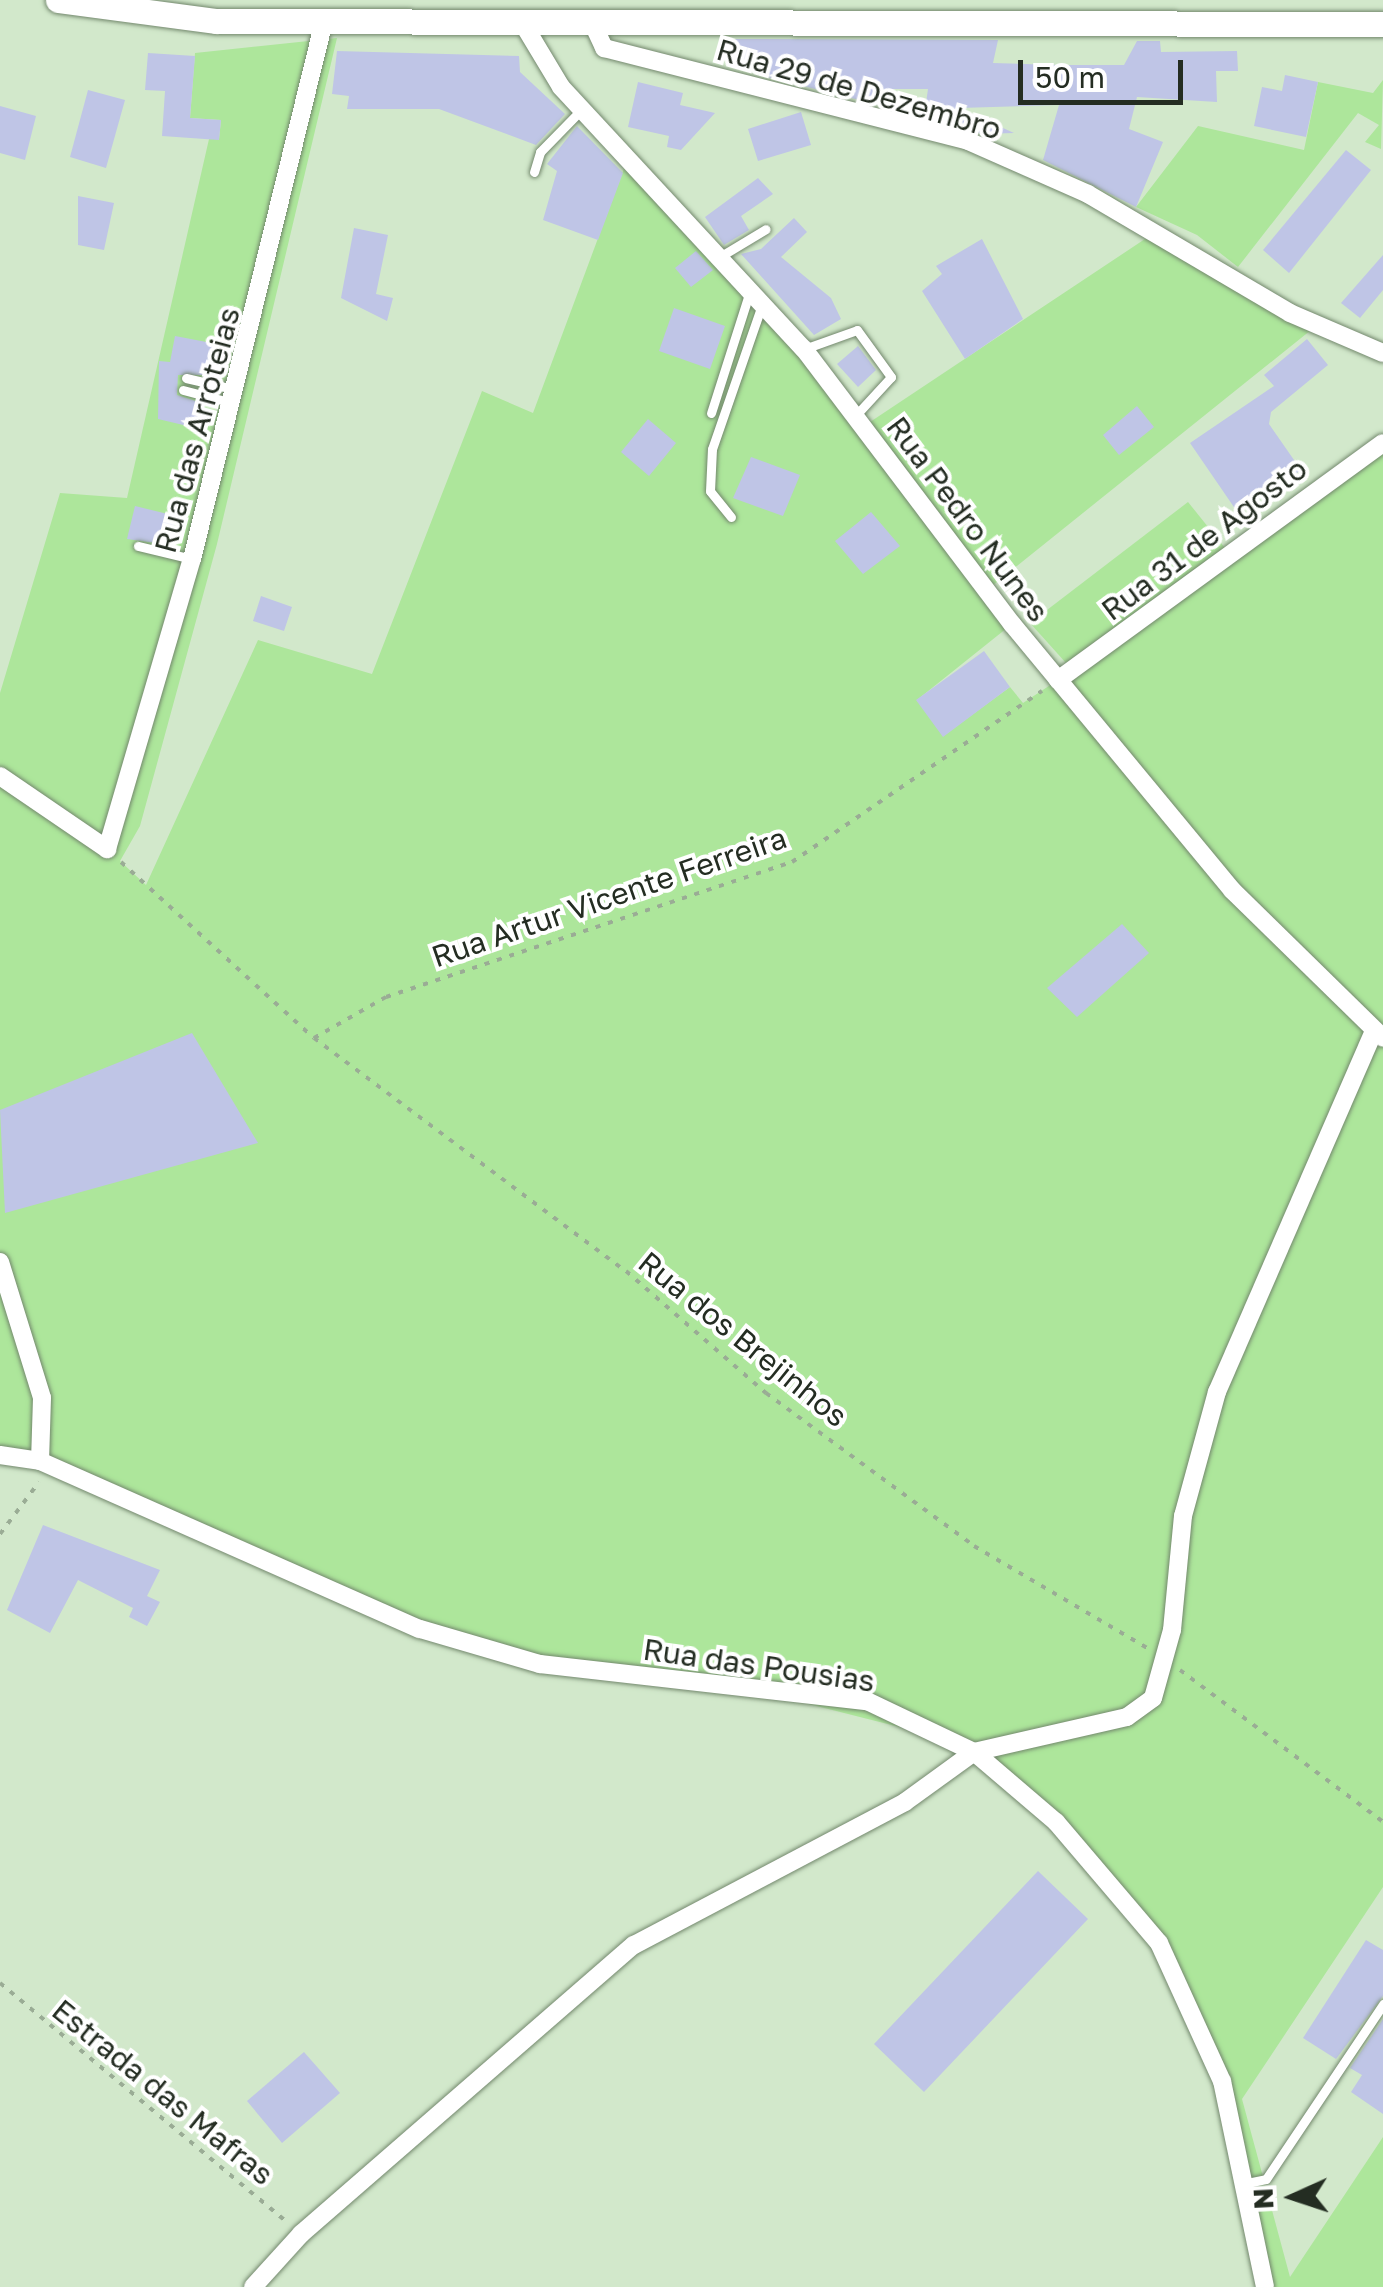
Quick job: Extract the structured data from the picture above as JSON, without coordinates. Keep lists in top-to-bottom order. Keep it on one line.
{"streets":{"street":["Rua 29 de Dezembro","Rua das Arroteias","Rua Pedro Nunes","Rua 31 de Agosto","Rua das Pousias"],"path":["Rua Artur Vicente Ferreira","Rua dos Brejinhos","Estrada das Mafras"]},"crossings":[["Rua das Arroteias","Rua dos Brejinhos"],["Rua Pedro Nunes","Rua 31 de Agosto"],["Rua Pedro Nunes","Rua Artur Vicente Ferreira"],["Rua 31 de Agosto","Rua Artur Vicente Ferreira"],["Rua Artur Vicente Ferreira","Rua dos Brejinhos"]],"scale_bar":"50 m","north":"left"}
